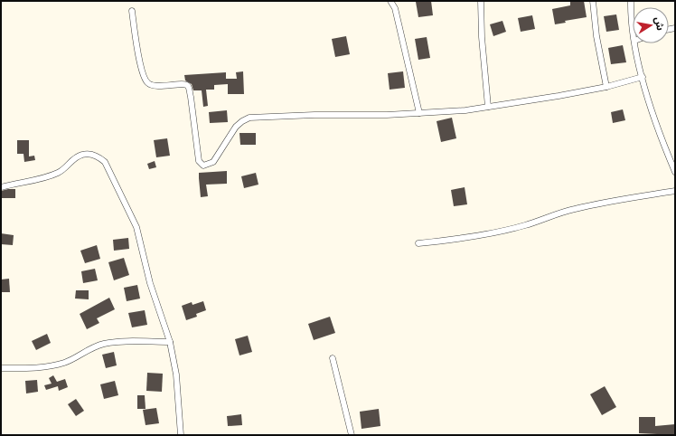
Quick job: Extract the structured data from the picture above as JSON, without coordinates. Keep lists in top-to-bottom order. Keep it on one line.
{"north":"right"}
